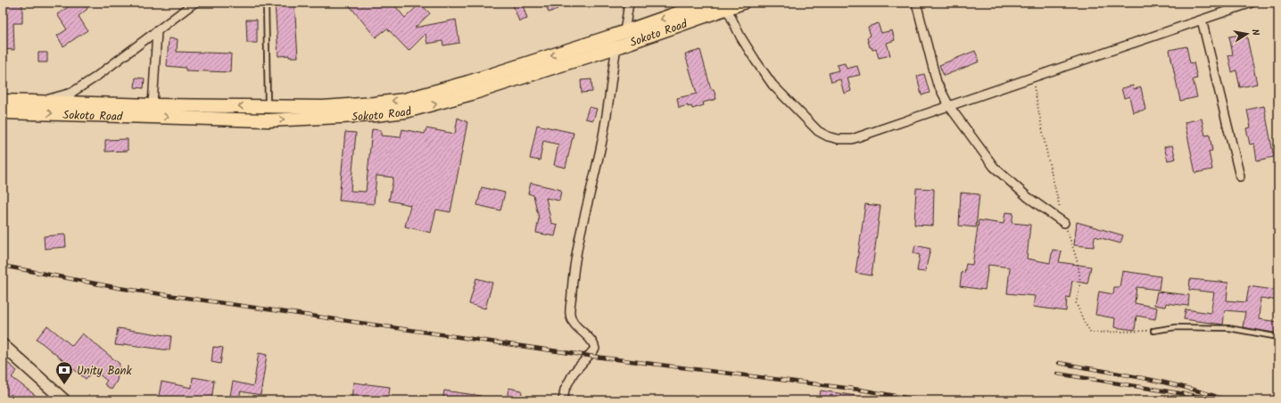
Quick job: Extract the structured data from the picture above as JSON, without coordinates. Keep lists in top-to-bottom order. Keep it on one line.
{"streets":{"main road":["Sokoto Road"]},"places":{"bank":["Unity Bank"]},"north":"right"}
